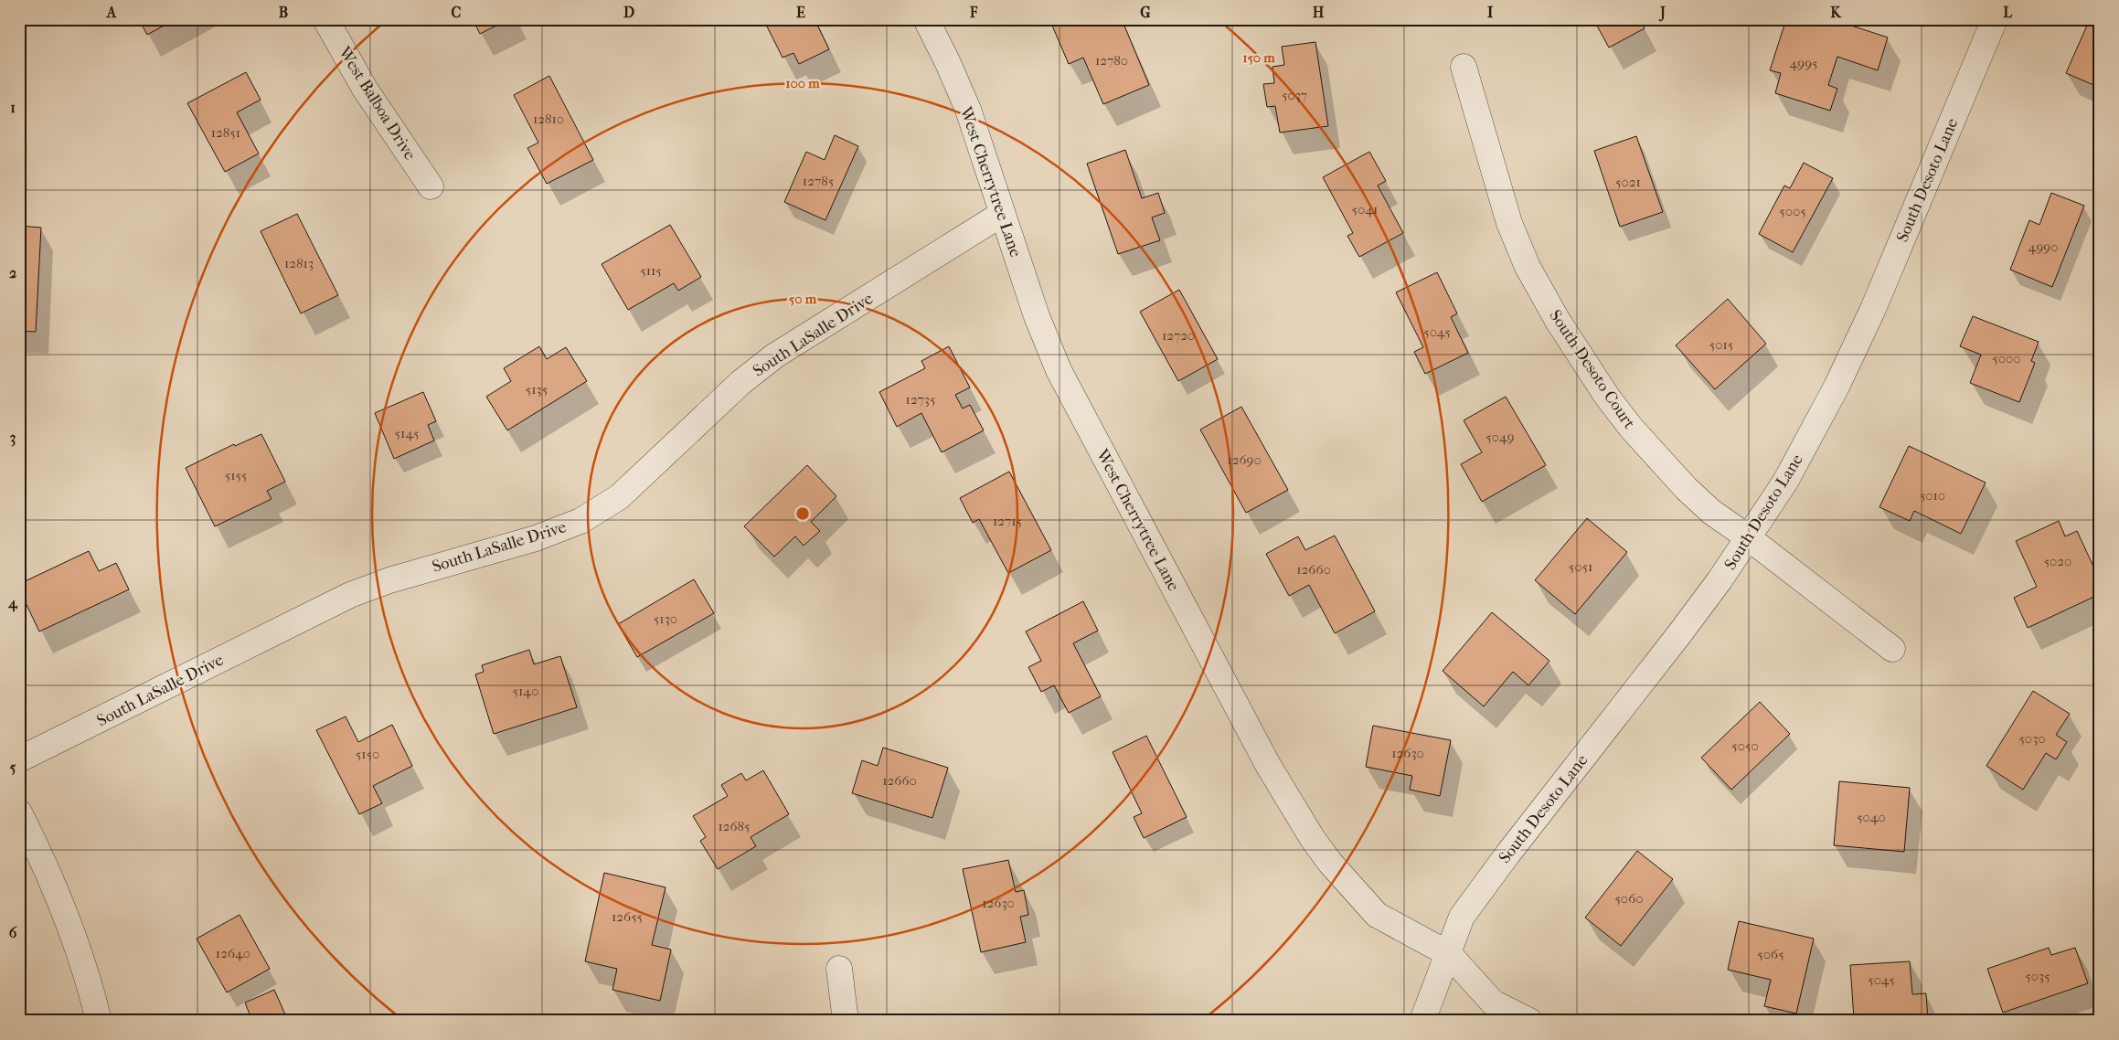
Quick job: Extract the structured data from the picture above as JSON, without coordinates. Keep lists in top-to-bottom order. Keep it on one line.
{"streets":{"street":["West Balboa Drive","South Desoto Lane","West Cherrytree Lane","South LaSalle Drive","South Desoto Court"]},"crossings":[["South Desoto Lane","West Cherrytree Lane"],["South Desoto Lane","South Desoto Court"],["West Cherrytree Lane","South LaSalle Drive"]],"house_numbers":["12780","4995","5037","12810","12851","12785","5021","5041","5005","4990","12813","5115","5045","12720","5015","5000","5135","12735","5145","5049","12690","5155","5010","12715","5020","5051","12660","5130","5140","5030","5050","12630","5150","12660","5040","12685","5060","12630","12655","12640","5065","5035","5045"],"grid":{"columns":["A","B","C","D","E","F","G","H","I","J","K","L"],"rows":["1","2","3","4","5","6"]},"rings":["150 m","100 m","50 m"]}
